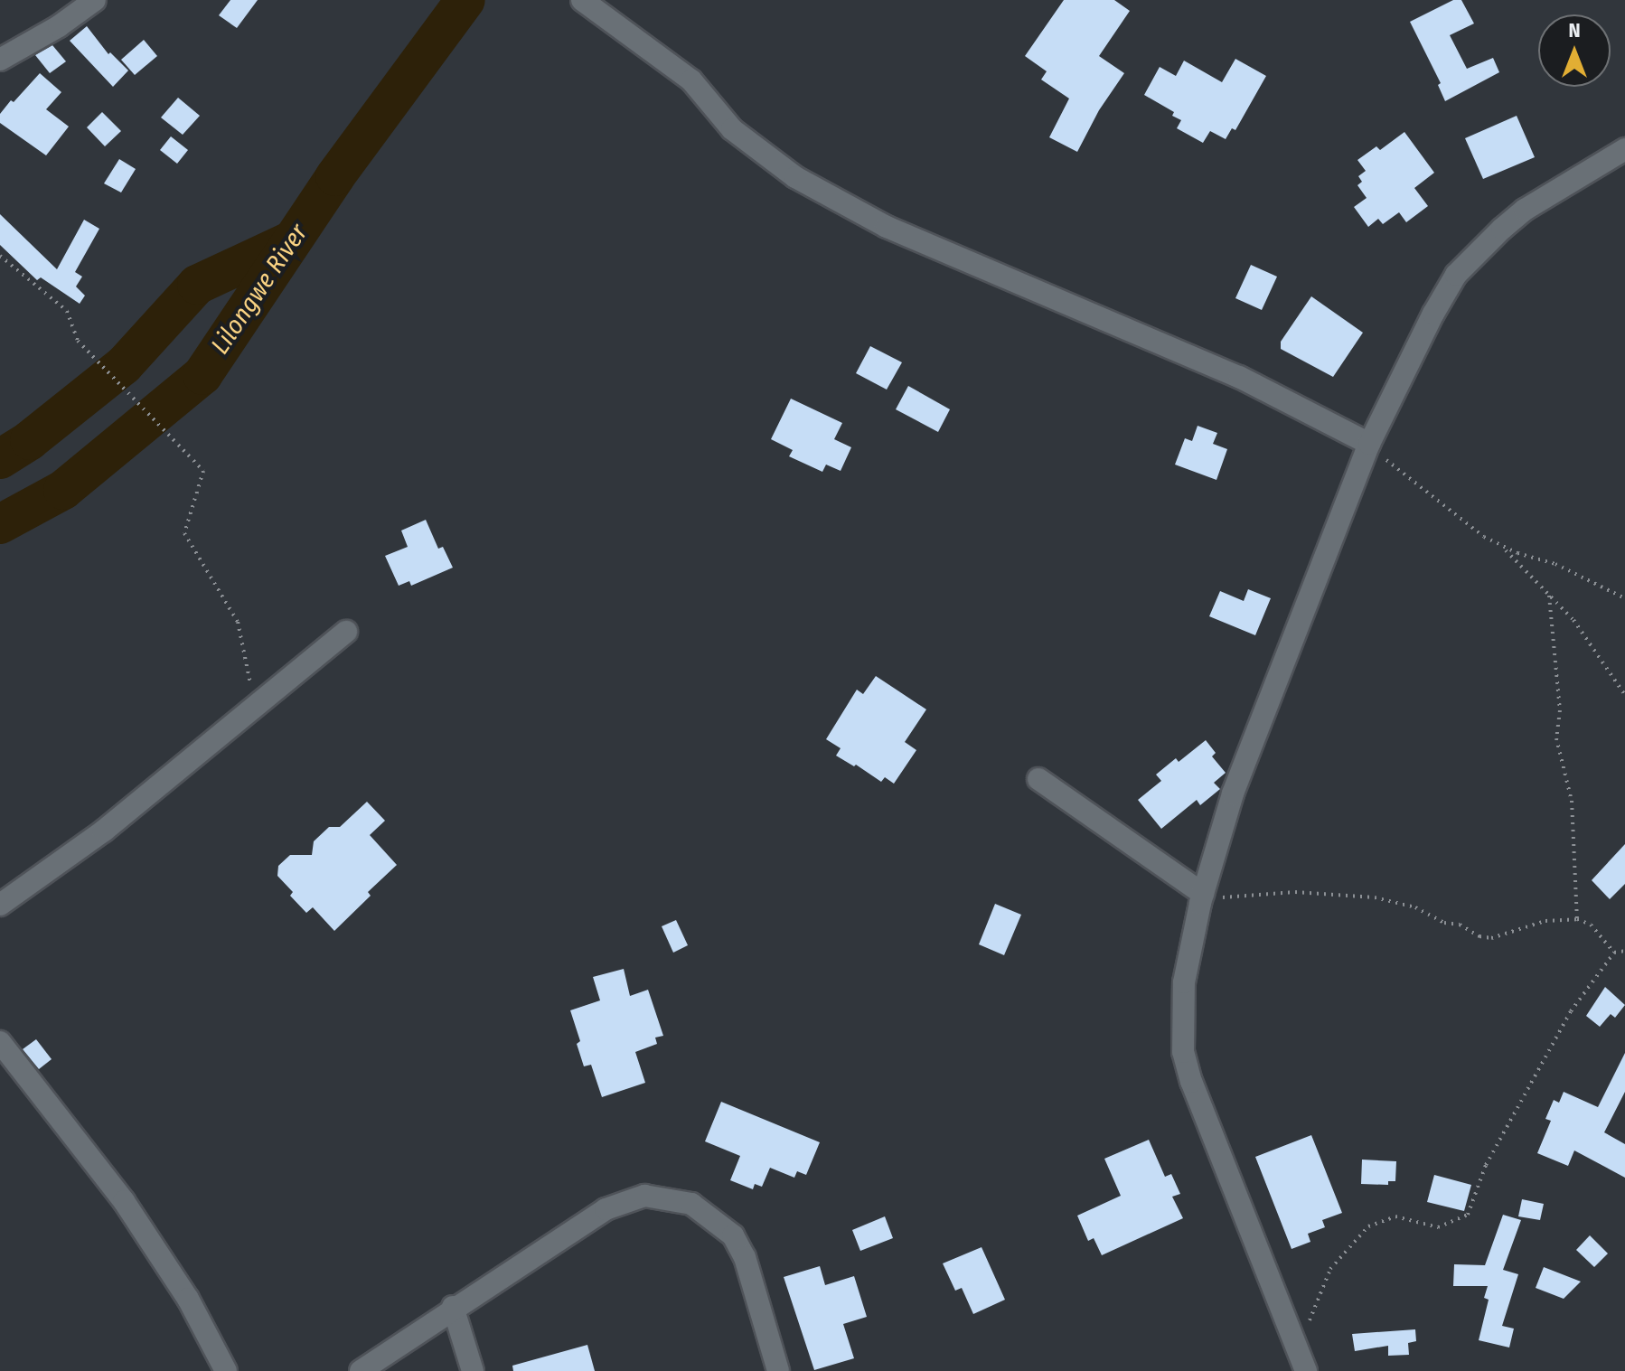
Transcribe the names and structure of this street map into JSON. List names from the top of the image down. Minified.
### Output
{"water":["Lilongwe River"],"north":"top"}
